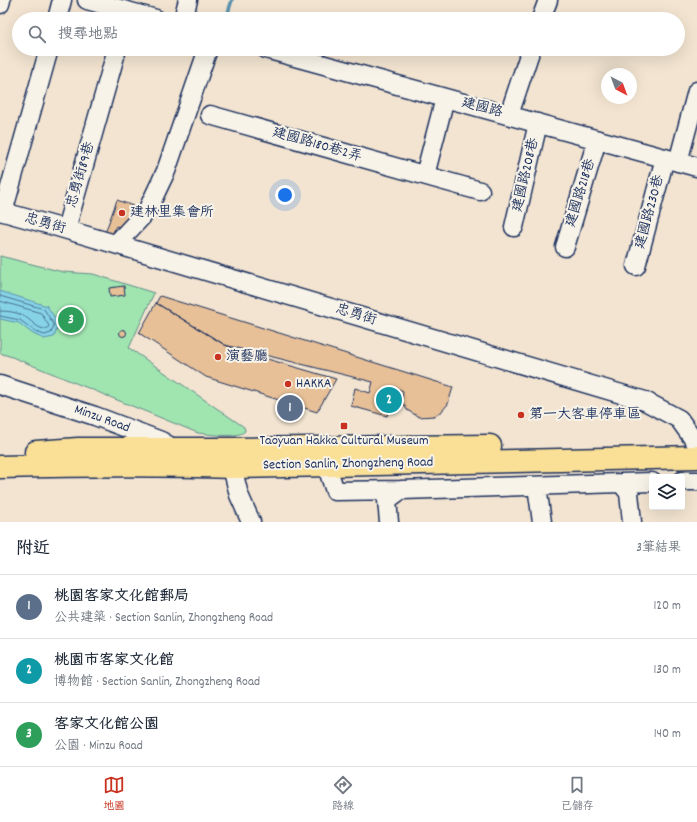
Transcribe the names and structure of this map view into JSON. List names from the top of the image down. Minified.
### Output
{"streets":{"main road":["Section Sanlin, Zhongzheng Road"],"street":["建國路","建國路180巷2弄","忠勇街89巷","建國路208巷","建國路218巷","建國路230巷","忠勇街","Minzu Road"]},"crossings":[["建國路","建國路208巷"],["建國路","建國路218巷"],["建國路","建國路230巷"],["忠勇街89巷","忠勇街"],["忠勇街","Section Sanlin, Zhongzheng Road"],["Minzu Road","Section Sanlin, Zhongzheng Road"]],"places":{"other":["建林里集會所","演藝廳","HAKKA","第一大客車停車區"],"transit":["Taoyuan Hakka Cultural Museum"]},"north":"bottom right","page":{"search":"搜尋地點","pins":["3","2","1"],"heading":["附近","3筆結果"],"list":[{"mark":"1","name":"桃園客家文化館郵局","note":"公共建築 · Section Sanlin, Zhongzheng Road","value":"120 m"},{"mark":"2","name":"桃園市客家文化館","note":"博物館 · Section Sanlin, Zhongzheng Road","value":"130 m"},{"mark":"3","name":"客家文化館公園","note":"公園 · Minzu Road","value":"140 m"}],"nav":["地圖","路線","已儲存"]}}
